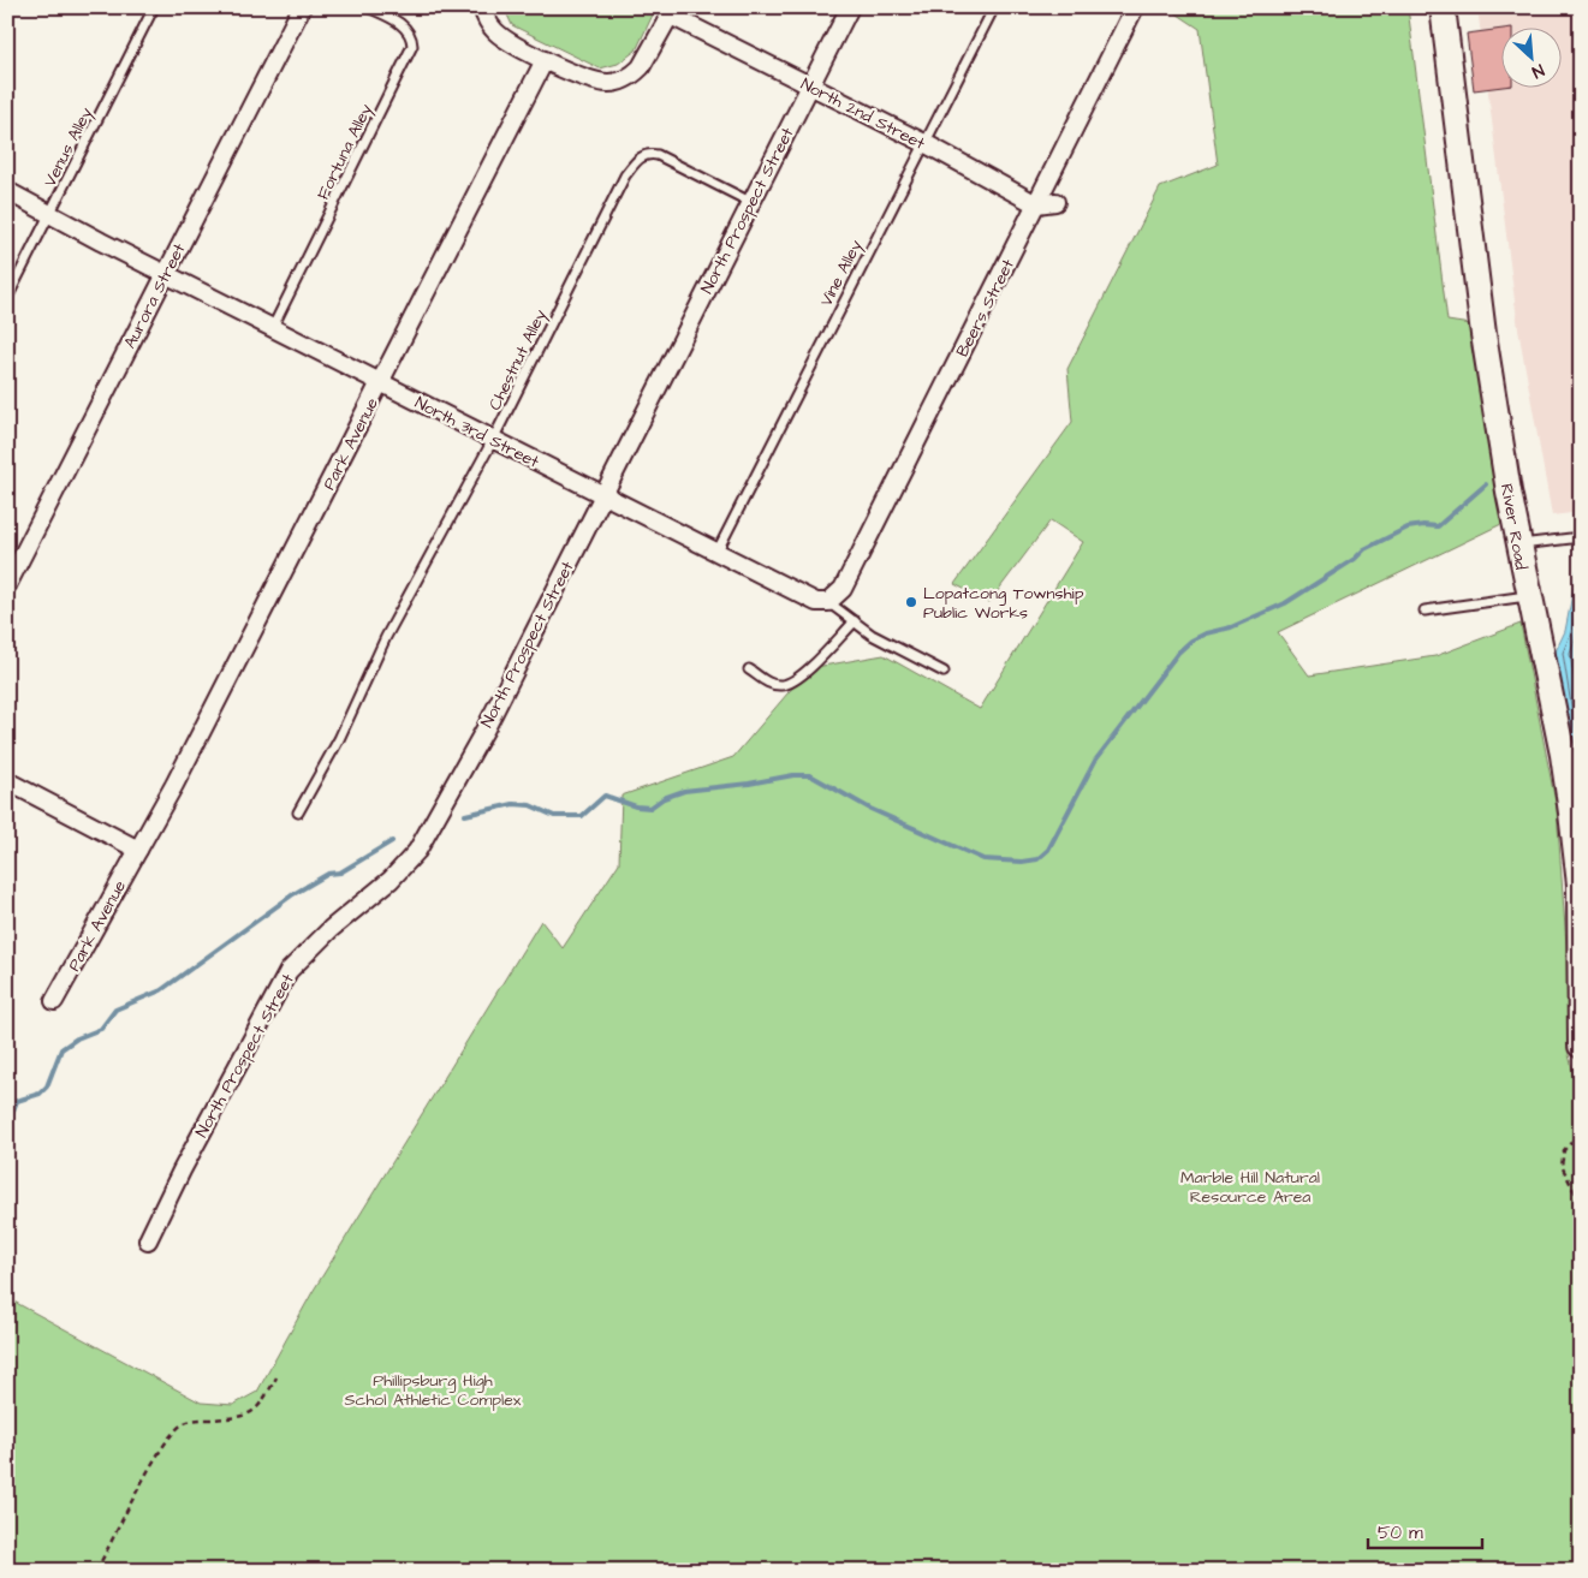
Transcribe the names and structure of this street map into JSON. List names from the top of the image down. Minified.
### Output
{"streets":{"street":["North 2nd Street","North Prospect Street","Aurora Street","Beers Street","North 3rd Street","Park Avenue","River Road"],"lane":["Venus Alley","Fortuna Alley","Vine Alley","Chestnut Alley"]},"crossings":[["North 2nd Street","North Prospect Street"],["North 2nd Street","Vine Alley"],["North 2nd Street","Beers Street"],["Venus Alley","North 3rd Street"],["Fortuna Alley","North 3rd Street"],["North Prospect Street","Chestnut Alley"],["North Prospect Street","North 3rd Street"],["Vine Alley","North 3rd Street"],["Aurora Street","North 3rd Street"],["Beers Street","North 3rd Street"],["Chestnut Alley","North 3rd Street"],["North 3rd Street","Park Avenue"]],"parks":["Marble Hill Natural Resource Area","Phillipsburg High Schol Athletic Complex"],"places":["Lopatcong Township Public Works"],"scale_bar":"50 m","north":"bottom right"}
